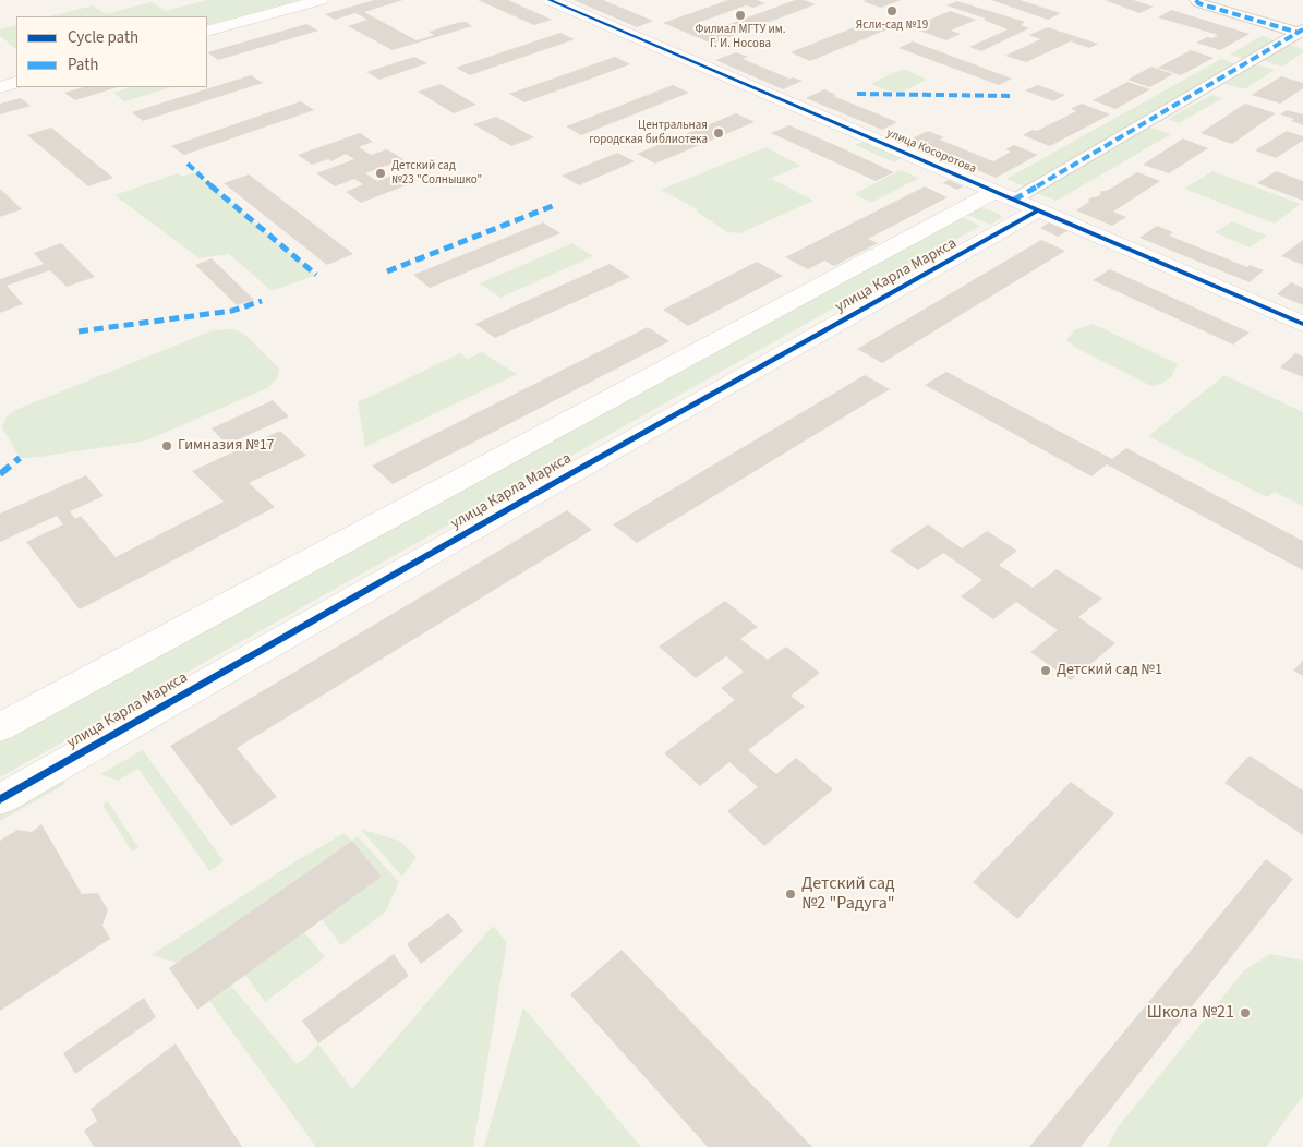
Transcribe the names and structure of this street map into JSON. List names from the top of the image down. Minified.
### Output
{"streets":{"street":["улица Косоротова","улица Карла Маркса"]},"crossings":[["улица Косоротова","улица Карла Маркса"]],"places":["Ясли-сад №19","Филиал МГТУ им. Г. И. Носова","Центральная городская библиотека","Детский сад №23 \"Солнышко\"","Гимназия №17","Детский сад №1","Детский сад №2 \"Радуга\"","Школа №21"],"legend":["Cycle path","Path"]}
